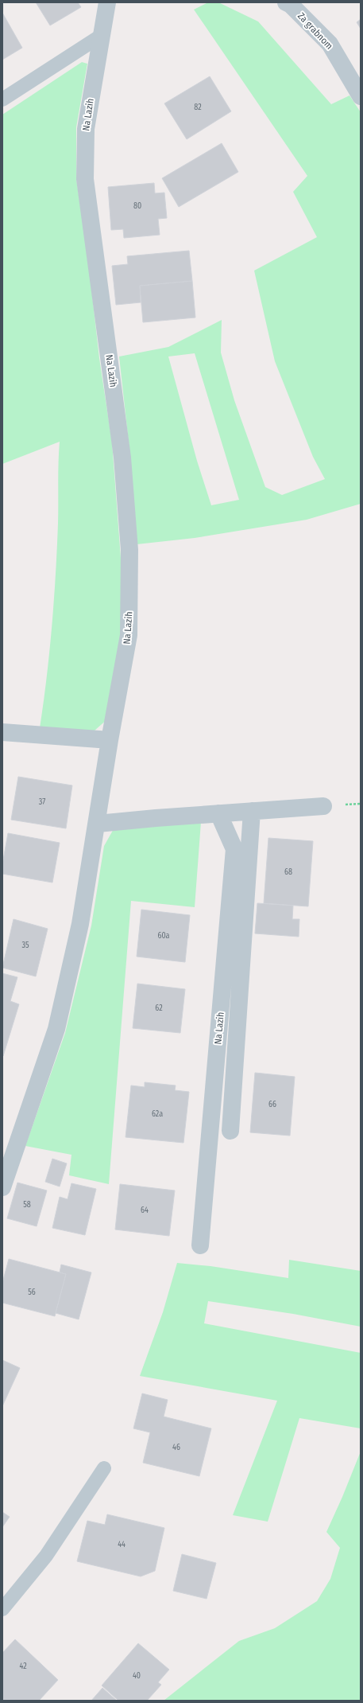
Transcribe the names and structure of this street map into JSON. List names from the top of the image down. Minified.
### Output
{"streets":{"street":["Za grabnom","Na Lazih"]},"house_numbers":["82","80","37","68","60a","35","62","66","62a","58","64","56","46","44","42","40"]}
